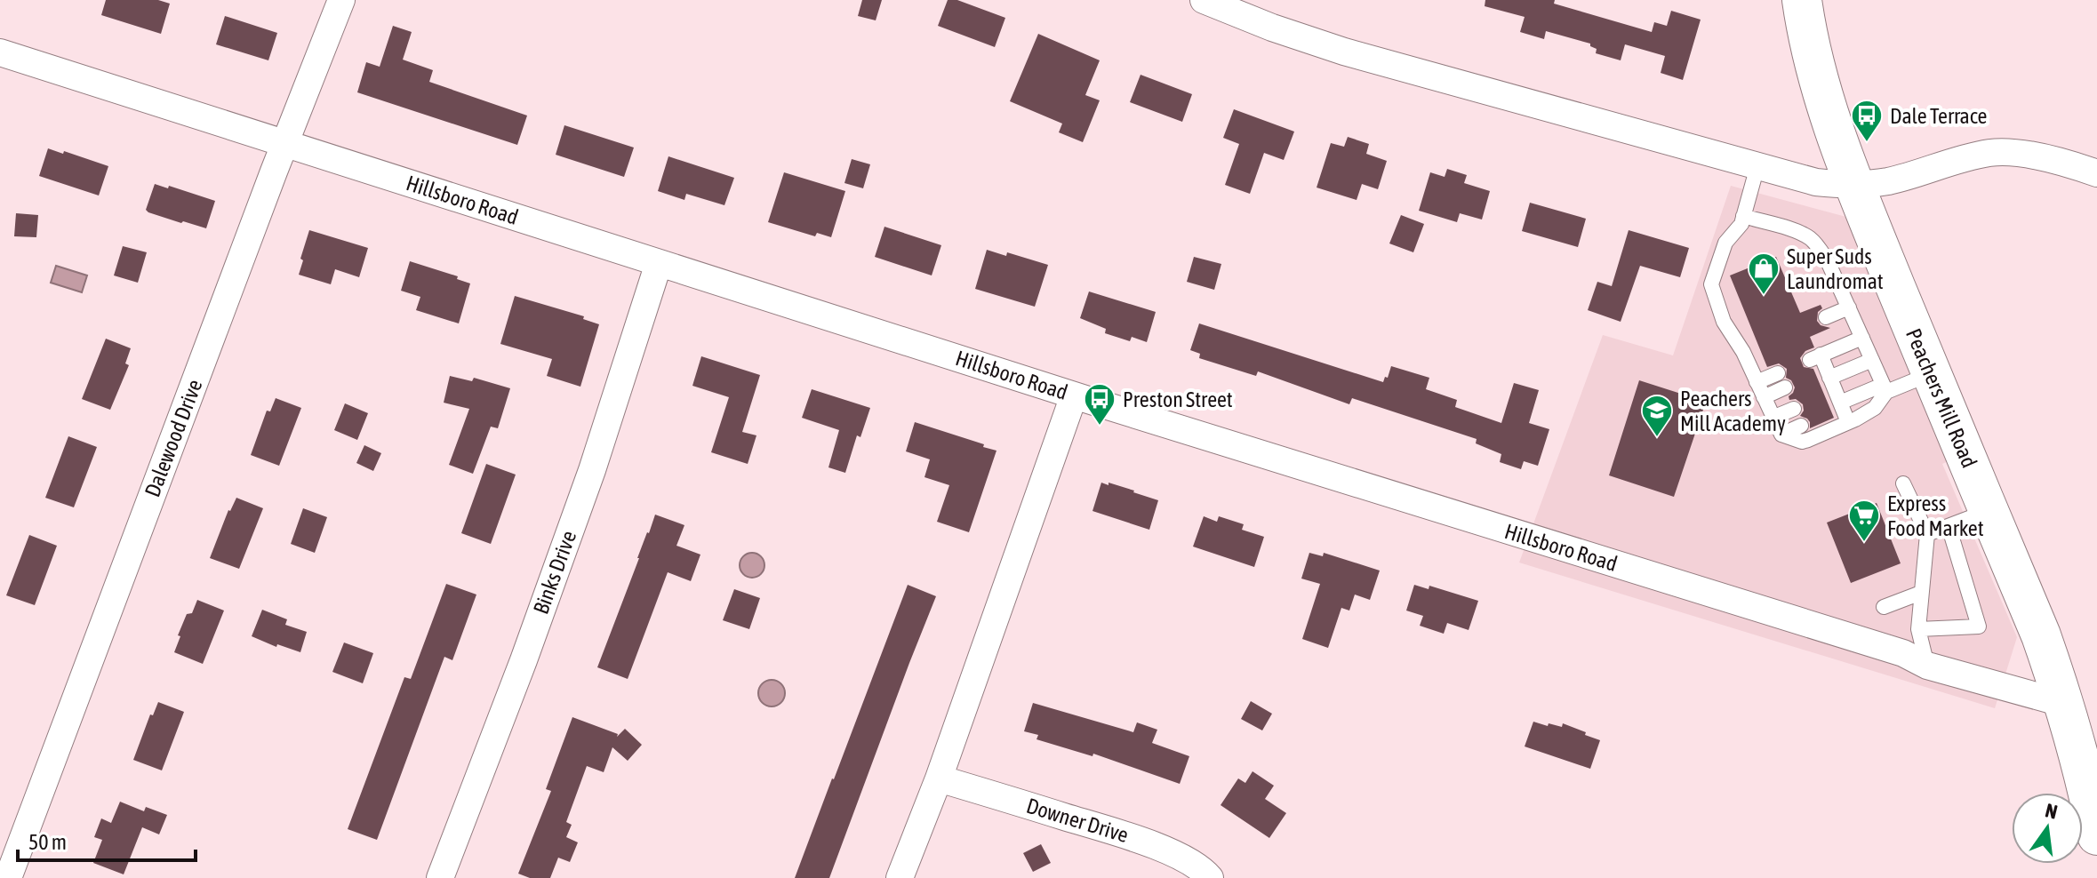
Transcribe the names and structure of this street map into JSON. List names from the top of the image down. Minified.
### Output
{"streets":{"main road":["Peachers Mill Road"],"street":["Hillsboro Road","Dalewood Drive","Binks Drive","Downer Drive"]},"crossings":[["Hillsboro Road","Peachers Mill Road"],["Hillsboro Road","Dalewood Drive"],["Hillsboro Road","Binks Drive"]],"places":{"bus stop":["Dale Terrace","Preston Street"],"shop":["Super Suds Laundromat"],"school or university":["Peachers Mill Academy"],"supermarket":["Express Food Market"]},"scale_bar":"50 m","north":"top"}
